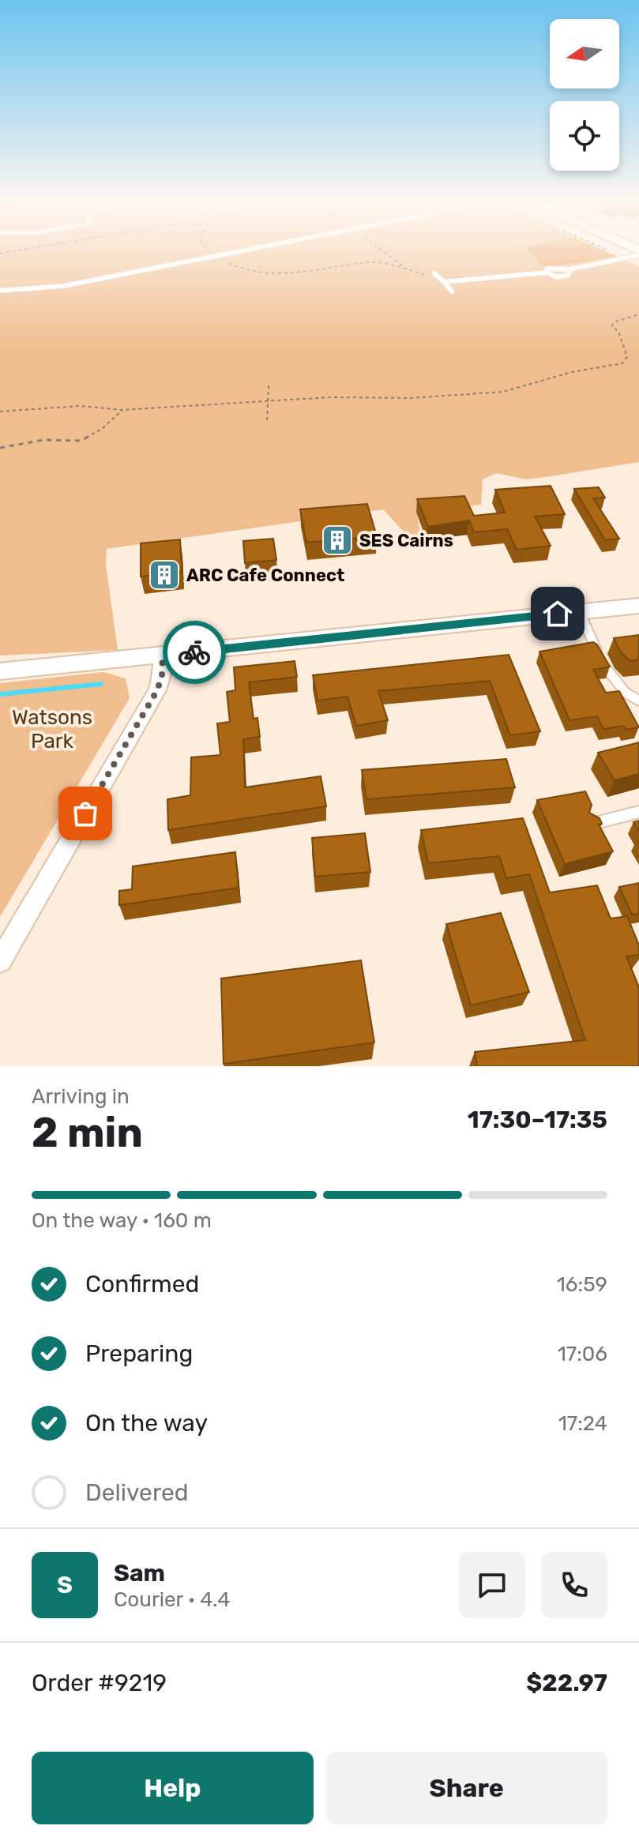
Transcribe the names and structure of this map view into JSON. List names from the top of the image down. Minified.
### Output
{"parks":["Watsons Park"],"places":{"building":["SES Cairns","ARC Cafe Connect"]},"north":"left","page":{"heading":["2 min","Arriving in","17:30–17:35"],"panel":["Sam","Courier · 4.4","Order #9219","$22.97"],"bar":"On the way · 160 m","list":[["Confirmed","16:59"],["Preparing","17:06"],["On the way","17:24"],"Delivered"],"round":"S","buttons":["Help","Share"]}}
